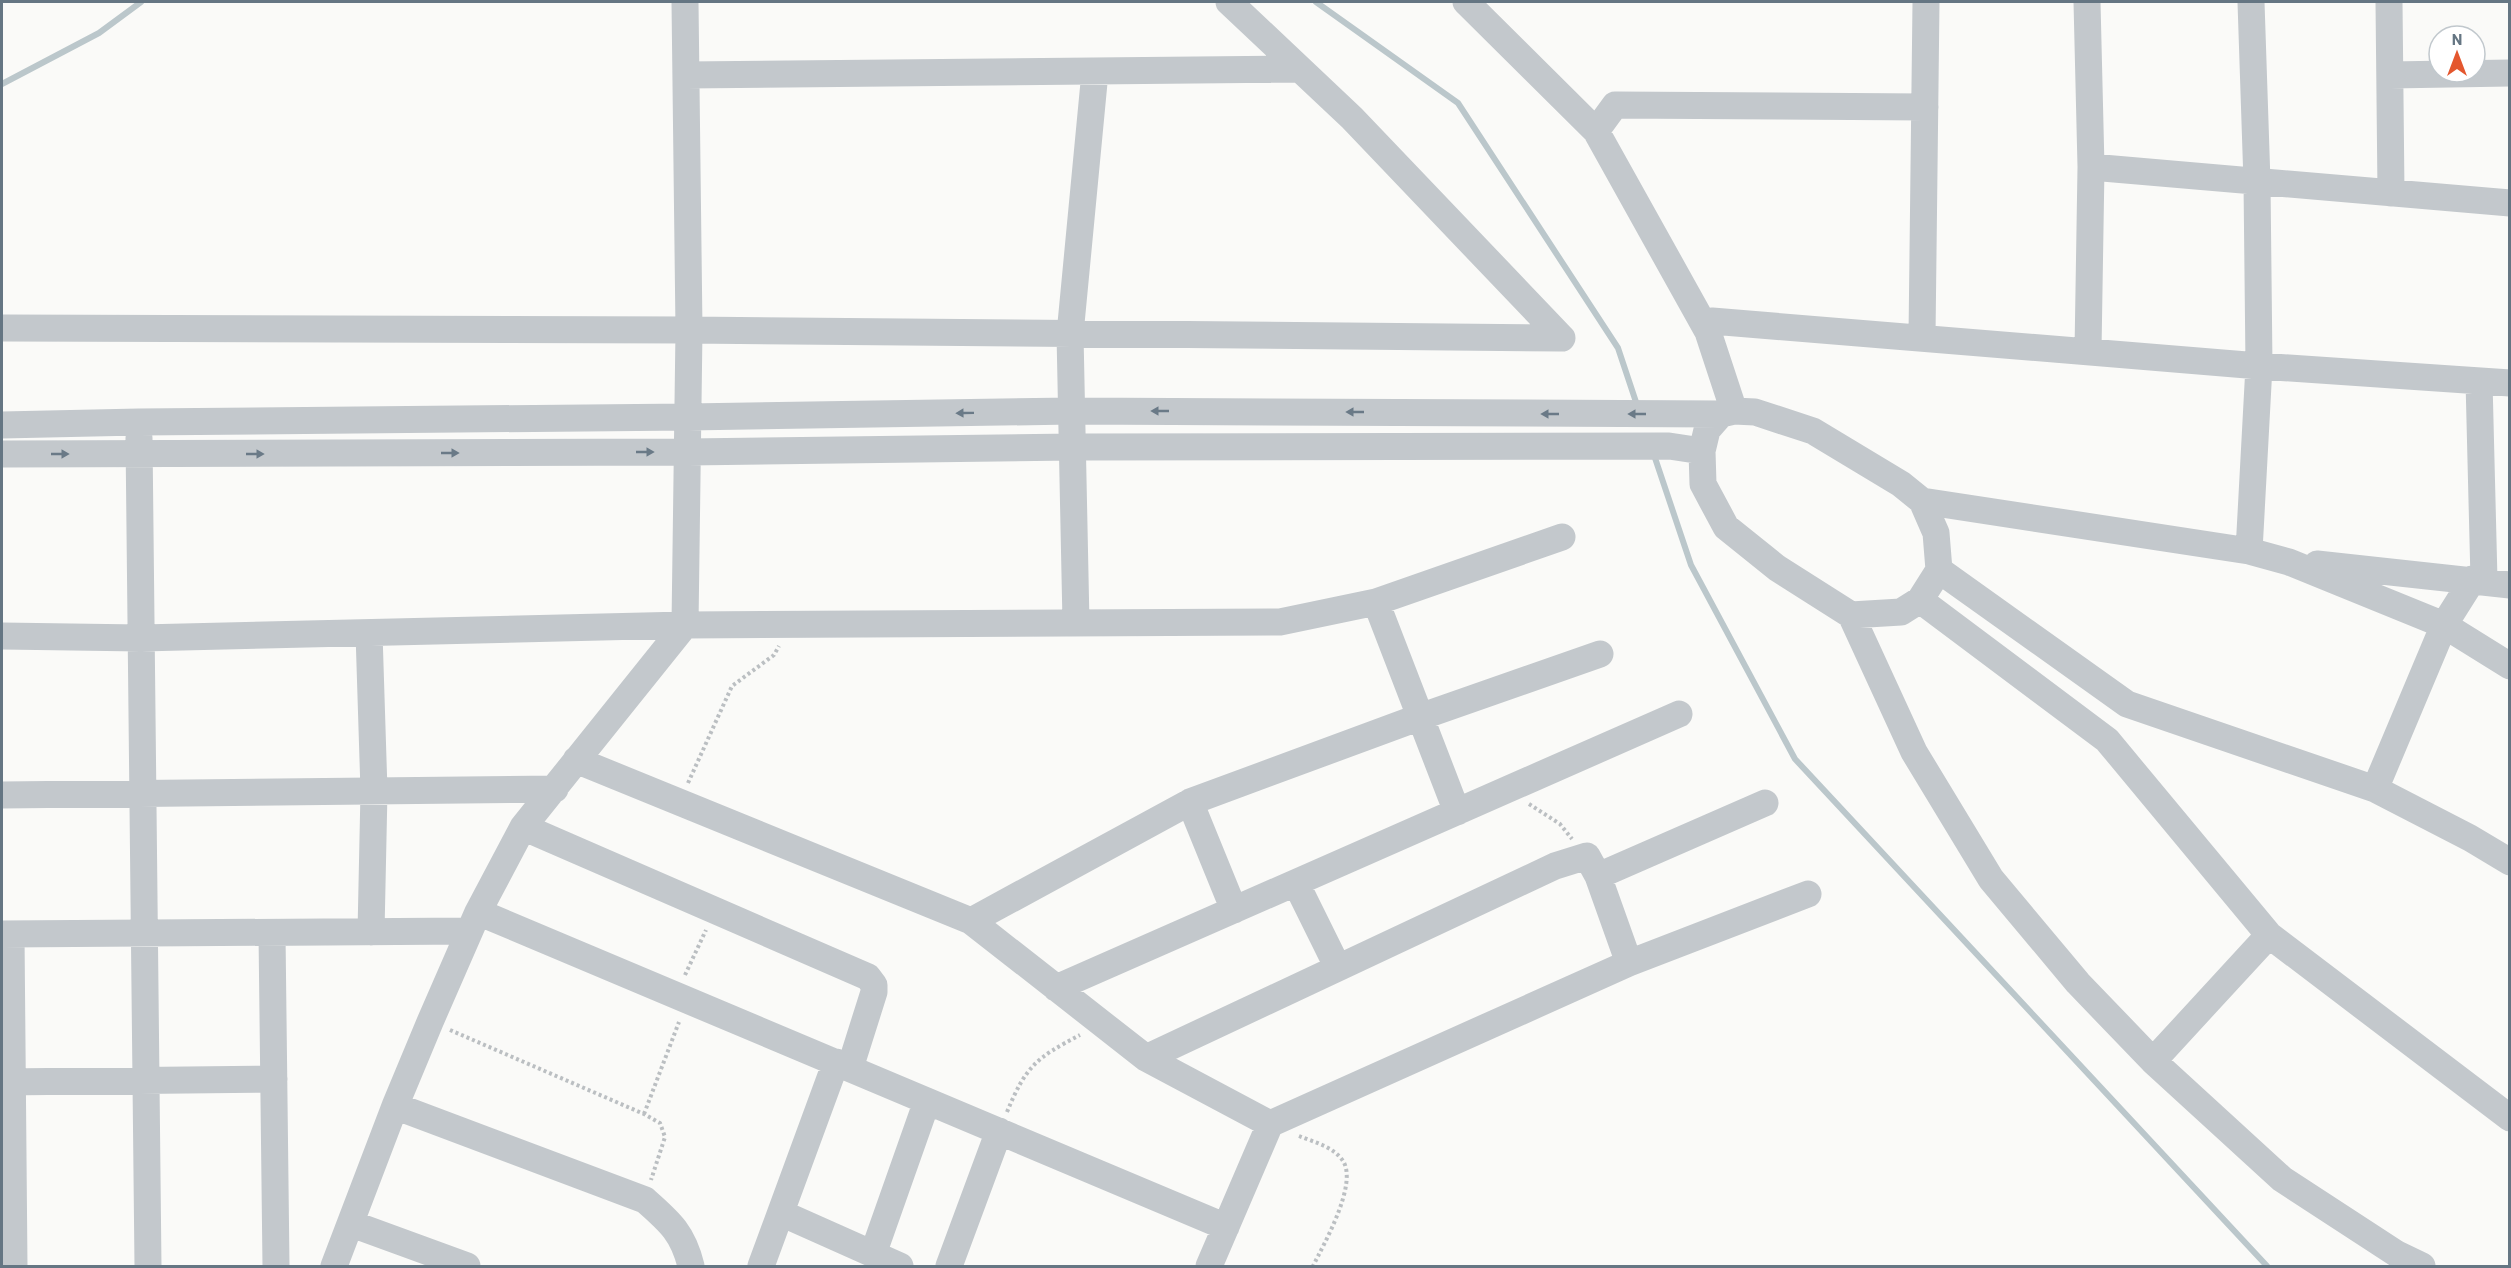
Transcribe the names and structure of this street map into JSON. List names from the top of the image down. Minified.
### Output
{"north":"top"}
